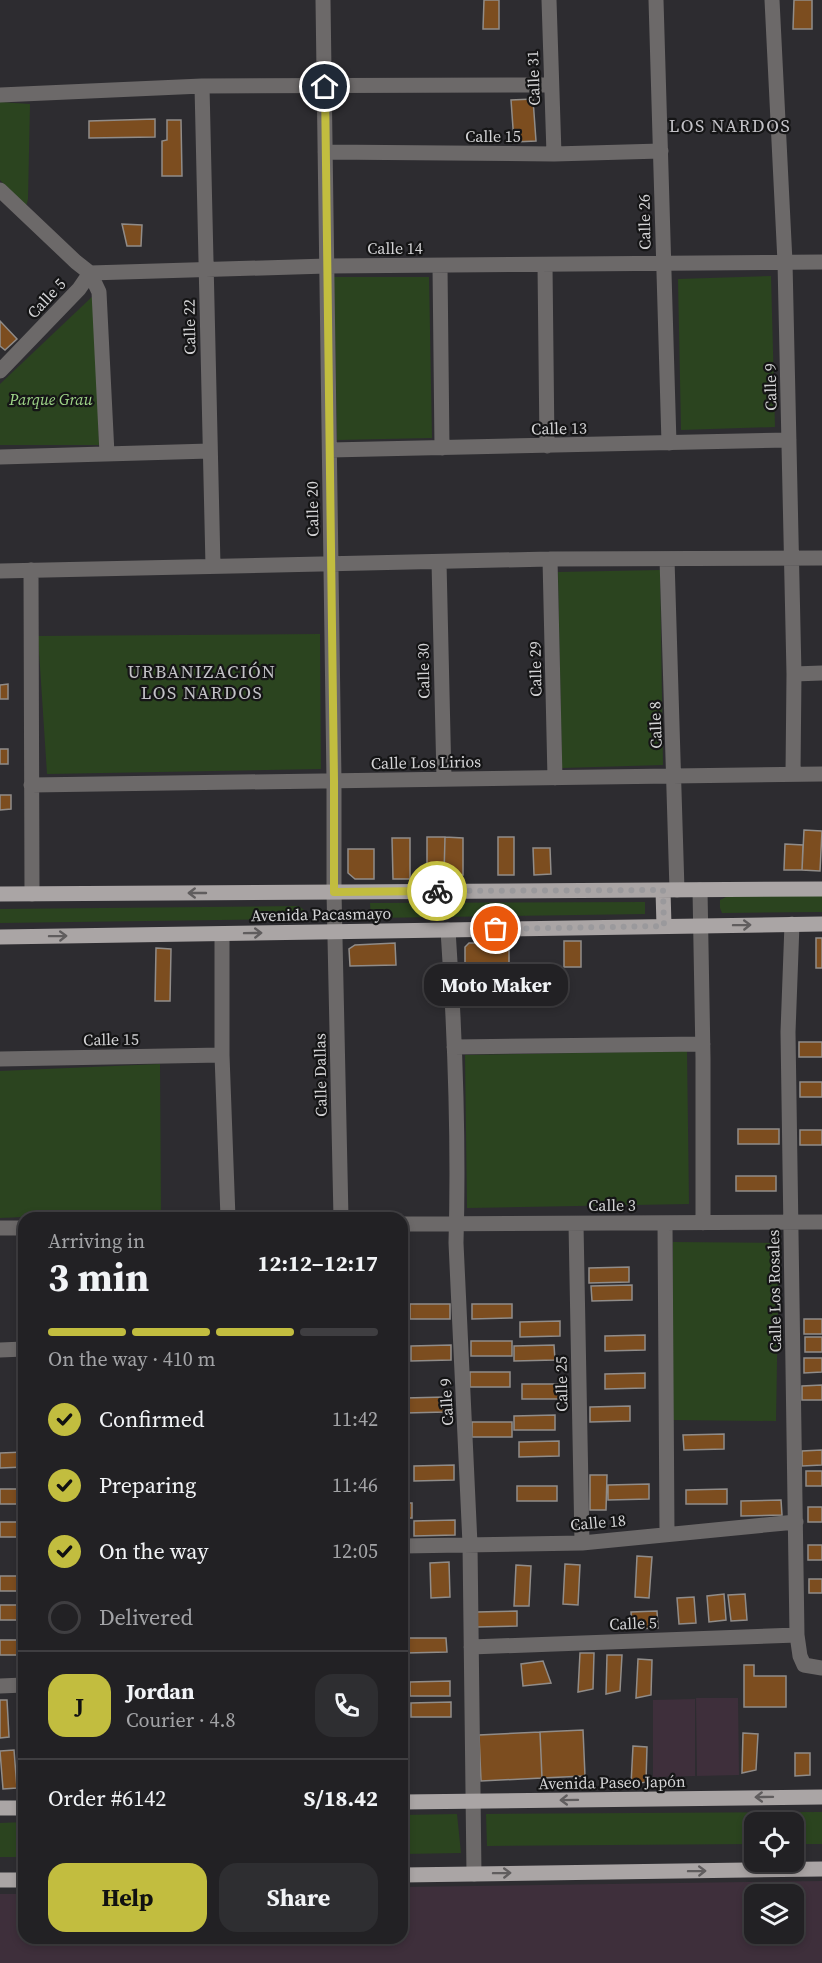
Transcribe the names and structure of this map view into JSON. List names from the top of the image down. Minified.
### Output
{"streets":{"main road":["Avenida Pacasmayo","Avenida Paseo Japón"],"street":["Calle 31","Calle 15","Calle 26","Calle 14","Calle 5","Calle 22","Calle 9","Calle 13","Calle 20","Calle 29","Calle 30","Calle 8","Calle Los Lirios","Calle Dallas","Calle 3","Calle Los Rosales","Calle 25","Calle 18"]},"crossings":[["Calle 31","Calle 15"],["Calle 15","Calle 26"],["Calle 15","Calle 20"],["Calle 26","Calle 14"],["Calle 26","Calle 13"],["Calle 14","Calle 5"],["Calle 14","Calle 22"],["Calle 14","Calle 9"],["Calle 14","Calle 20"],["Calle 5","Calle 9"],["Calle 5","Calle Los Rosales"],["Calle 9","Calle 13"],["Calle 9","Calle Los Lirios"],["Calle 9","Avenida Pacasmayo"],["Calle 9","Calle 3"],["Calle 9","Calle 18"],["Calle 9","Avenida Paseo Japón"],["Calle 13","Calle 20"],["Calle 20","Calle Los Lirios"],["Calle 20","Avenida Pacasmayo"],["Calle 20","Calle Dallas"],["Calle 29","Calle Los Lirios"],["Calle 30","Calle Los Lirios"],["Calle 8","Calle Los Lirios"],["Calle 8","Avenida Pacasmayo"],["Avenida Pacasmayo","Calle Dallas"],["Avenida Pacasmayo","Calle Los Rosales"],["Calle 3","Calle Los Rosales"],["Calle 3","Calle 25"],["Calle Los Rosales","Calle 18"],["Calle 25","Calle 18"]],"districts":["LOS NARDOS","URBANIZACIÓN LOS NARDOS"],"parks":["Parque Grau"],"places":["Moto Maker"],"page":{"bubble":"Moto Maker","heading":["3 min","Arriving in","12:12–12:17"],"panel":["Jordan","Courier · 4.8","Order #6142","S/18.42"],"bar":"On the way · 410 m","list":[["Confirmed","11:42"],["Preparing","11:46"],["On the way","12:05"],"Delivered"],"round":"J","buttons":["Help","Share"]}}
